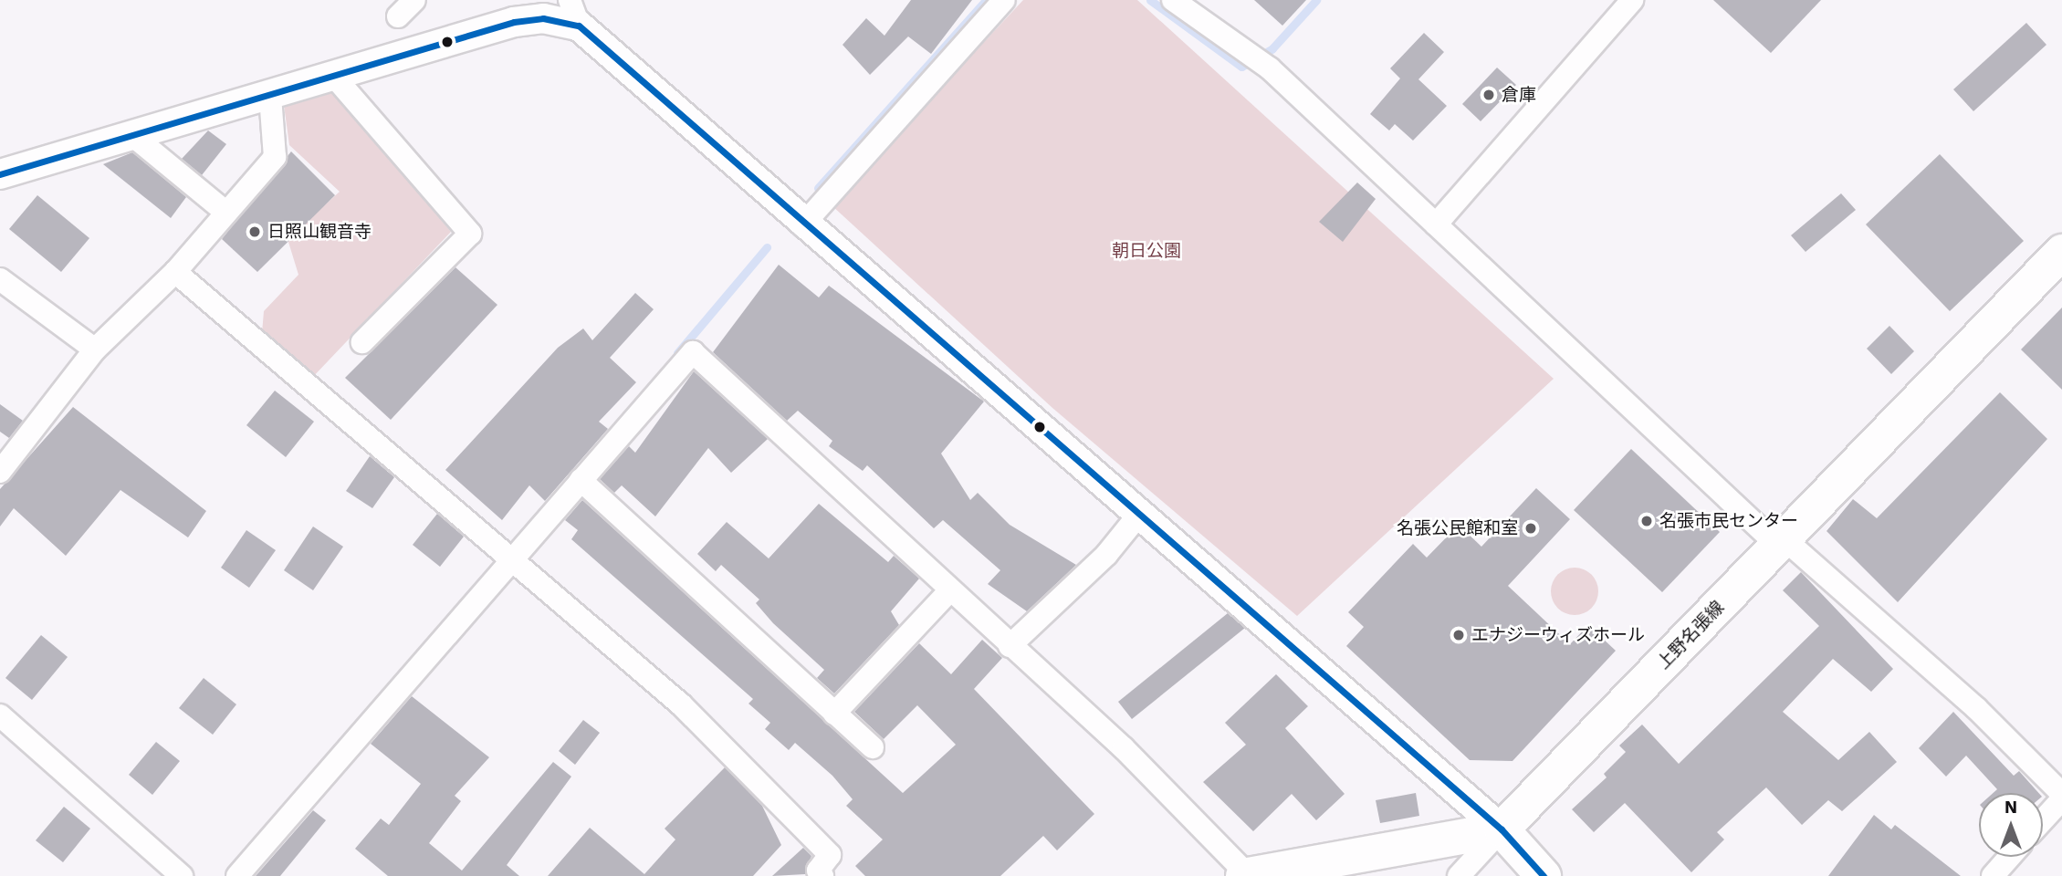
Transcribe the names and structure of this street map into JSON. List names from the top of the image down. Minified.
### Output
{"streets":{"main road":["上野名張線"]},"parks":["朝日公園"],"places":["倉庫","日照山観音寺","名張市民センター","名張公民館和室","エナジーウィズホール"],"north":"top"}
